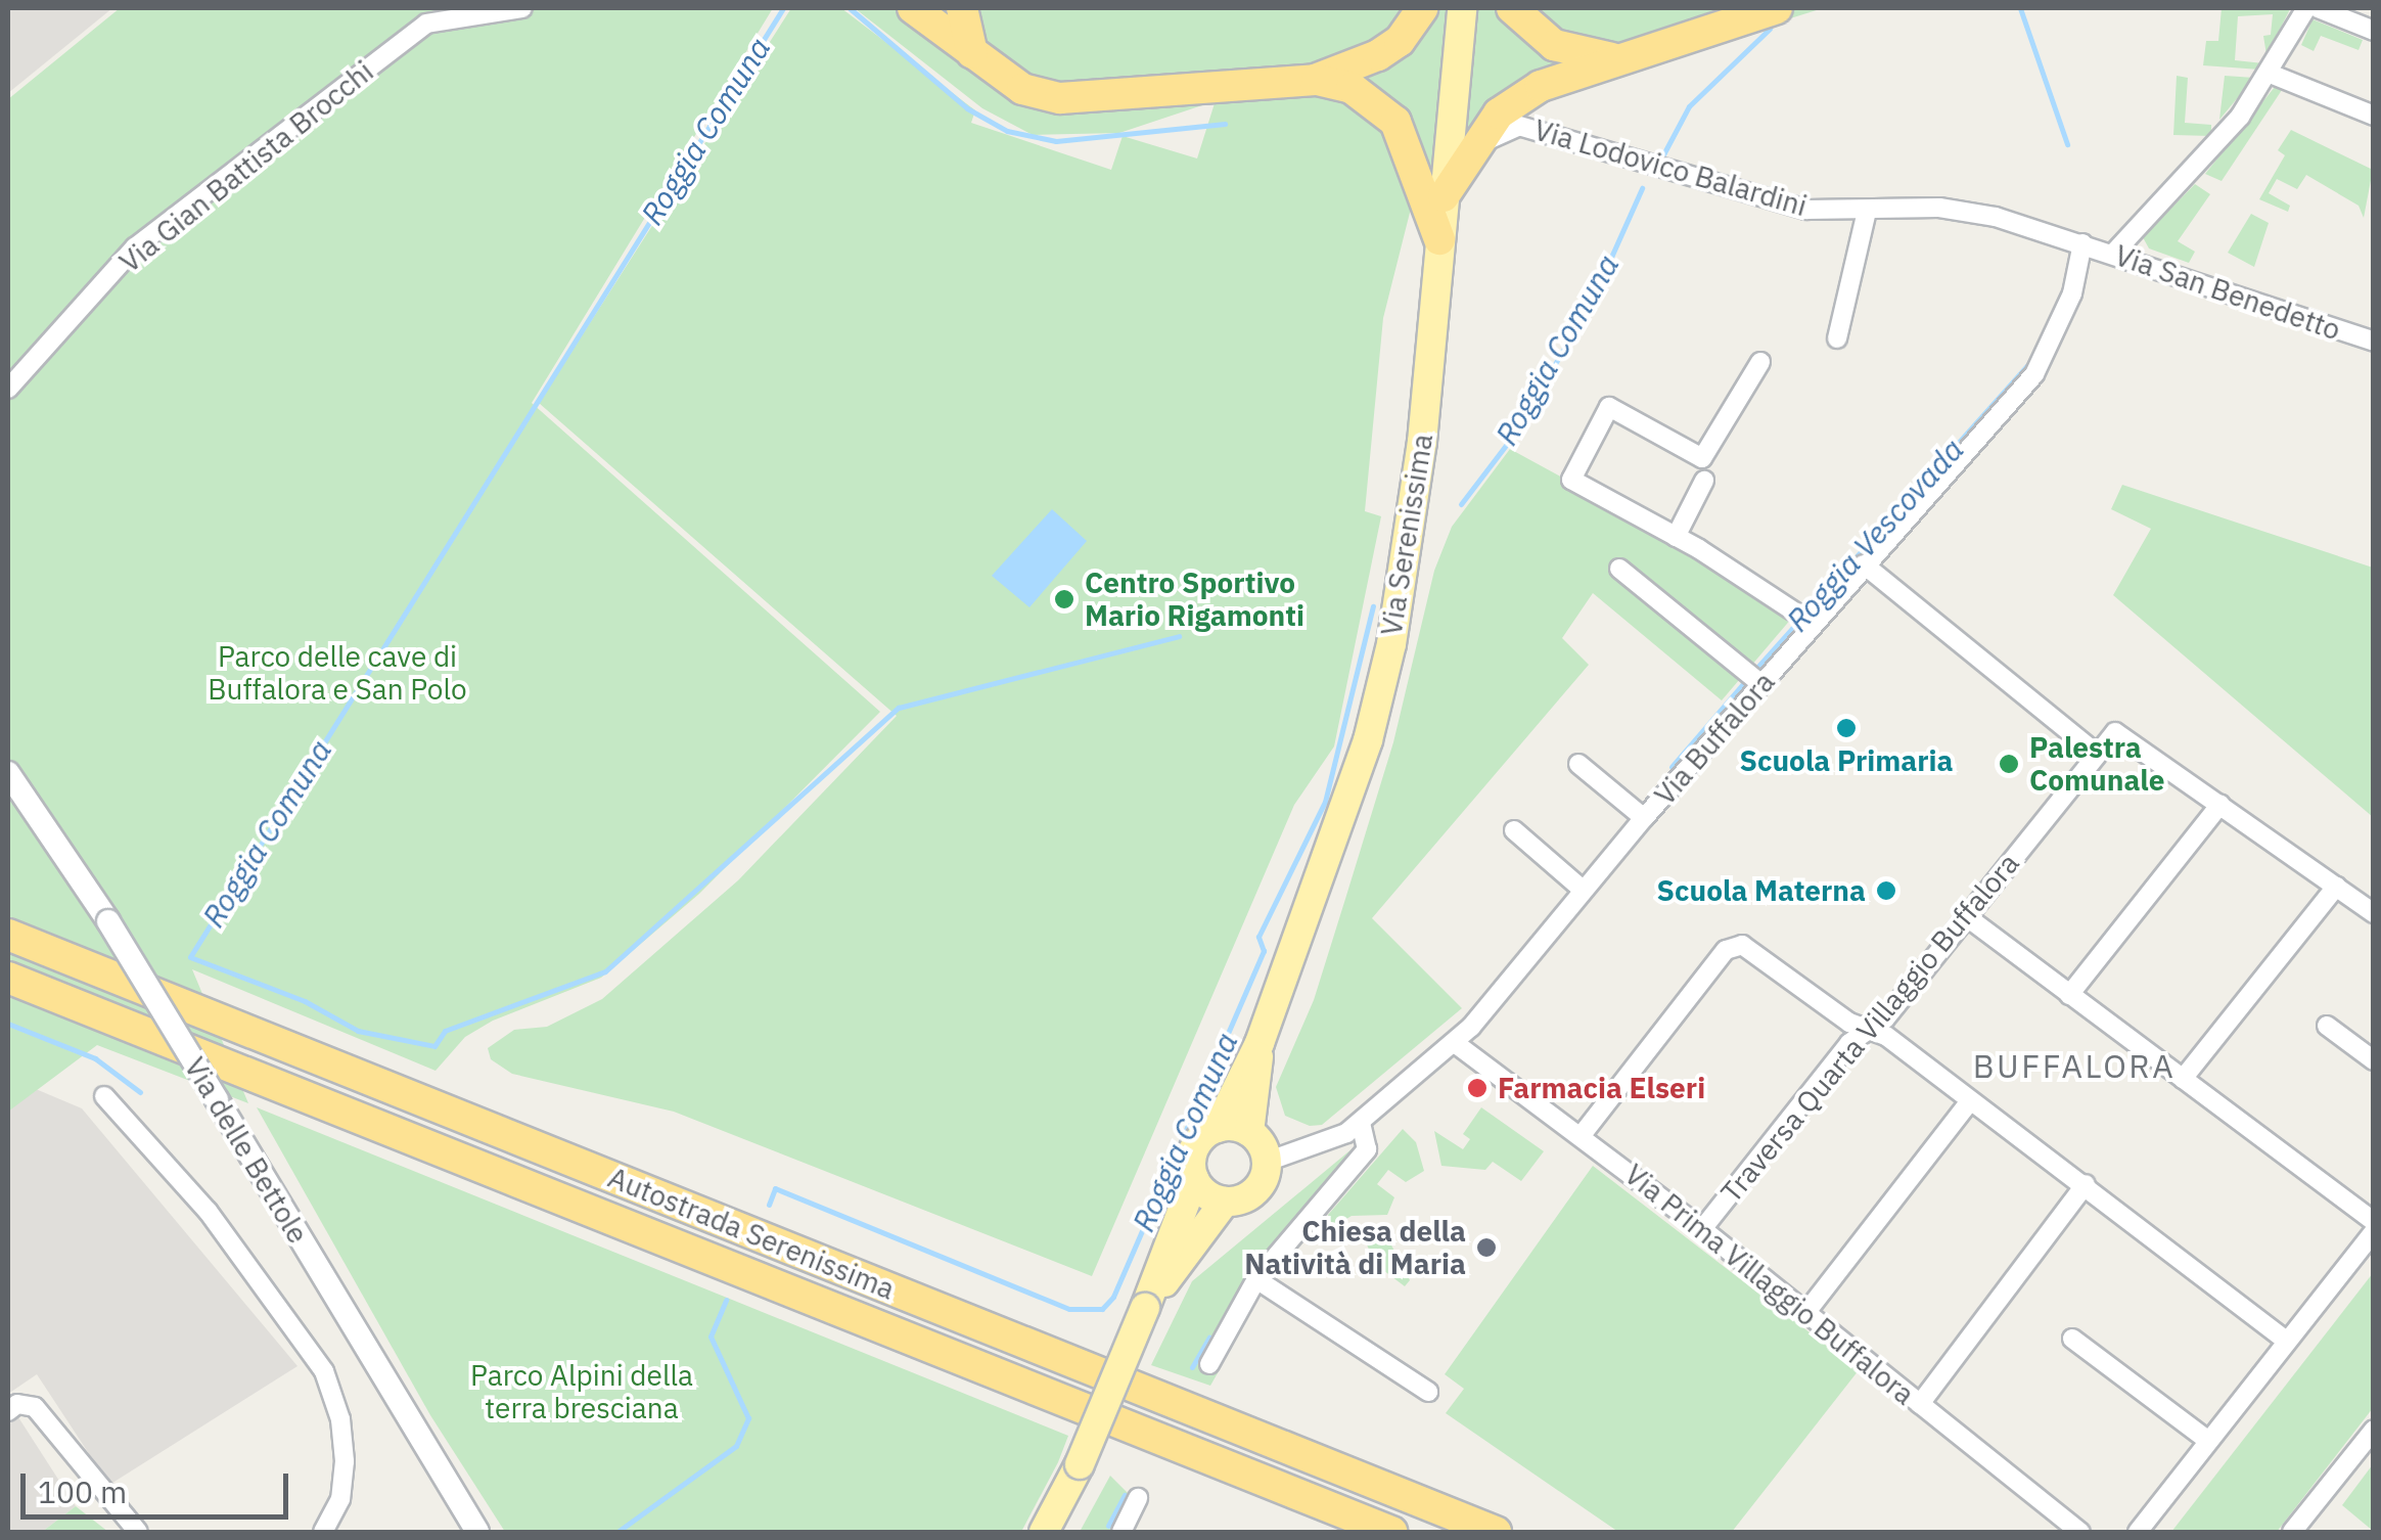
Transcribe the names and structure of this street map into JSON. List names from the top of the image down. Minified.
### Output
{"streets":{"highway":["Autostrada Serenissima"],"main road":["Via Serenissima","Via delle Bettole"],"street":["Via Gian Battista Brocchi","Via Lodovico Balardini","Via San Benedetto","Via Buffalora","Traversa Quarta Villaggio Buffalora","Via Prima Villaggio Buffalora"]},"crossings":[["Via Lodovico Balardini","Via San Benedetto"],["Via Lodovico Balardini","Via Buffalora"],["Via San Benedetto","Via Buffalora"],["Via Serenissima","Via Buffalora"],["Via Buffalora","Via Prima Villaggio Buffalora"],["Traversa Quarta Villaggio Buffalora","Via Prima Villaggio Buffalora"]],"districts":["BUFFALORA"],"water":["Roggia Comuna","Roggia Vescovada"],"parks":["Parco delle cave di Buffalora e San Polo","Parco Alpini della terra bresciana"],"places":["Centro Sportivo Mario Rigamonti","Scuola Primaria","Palestra Comunale","Scuola Materna","Farmacia Elseri","Chiesa della Natività di Maria"],"scale_bar":"100 m"}
